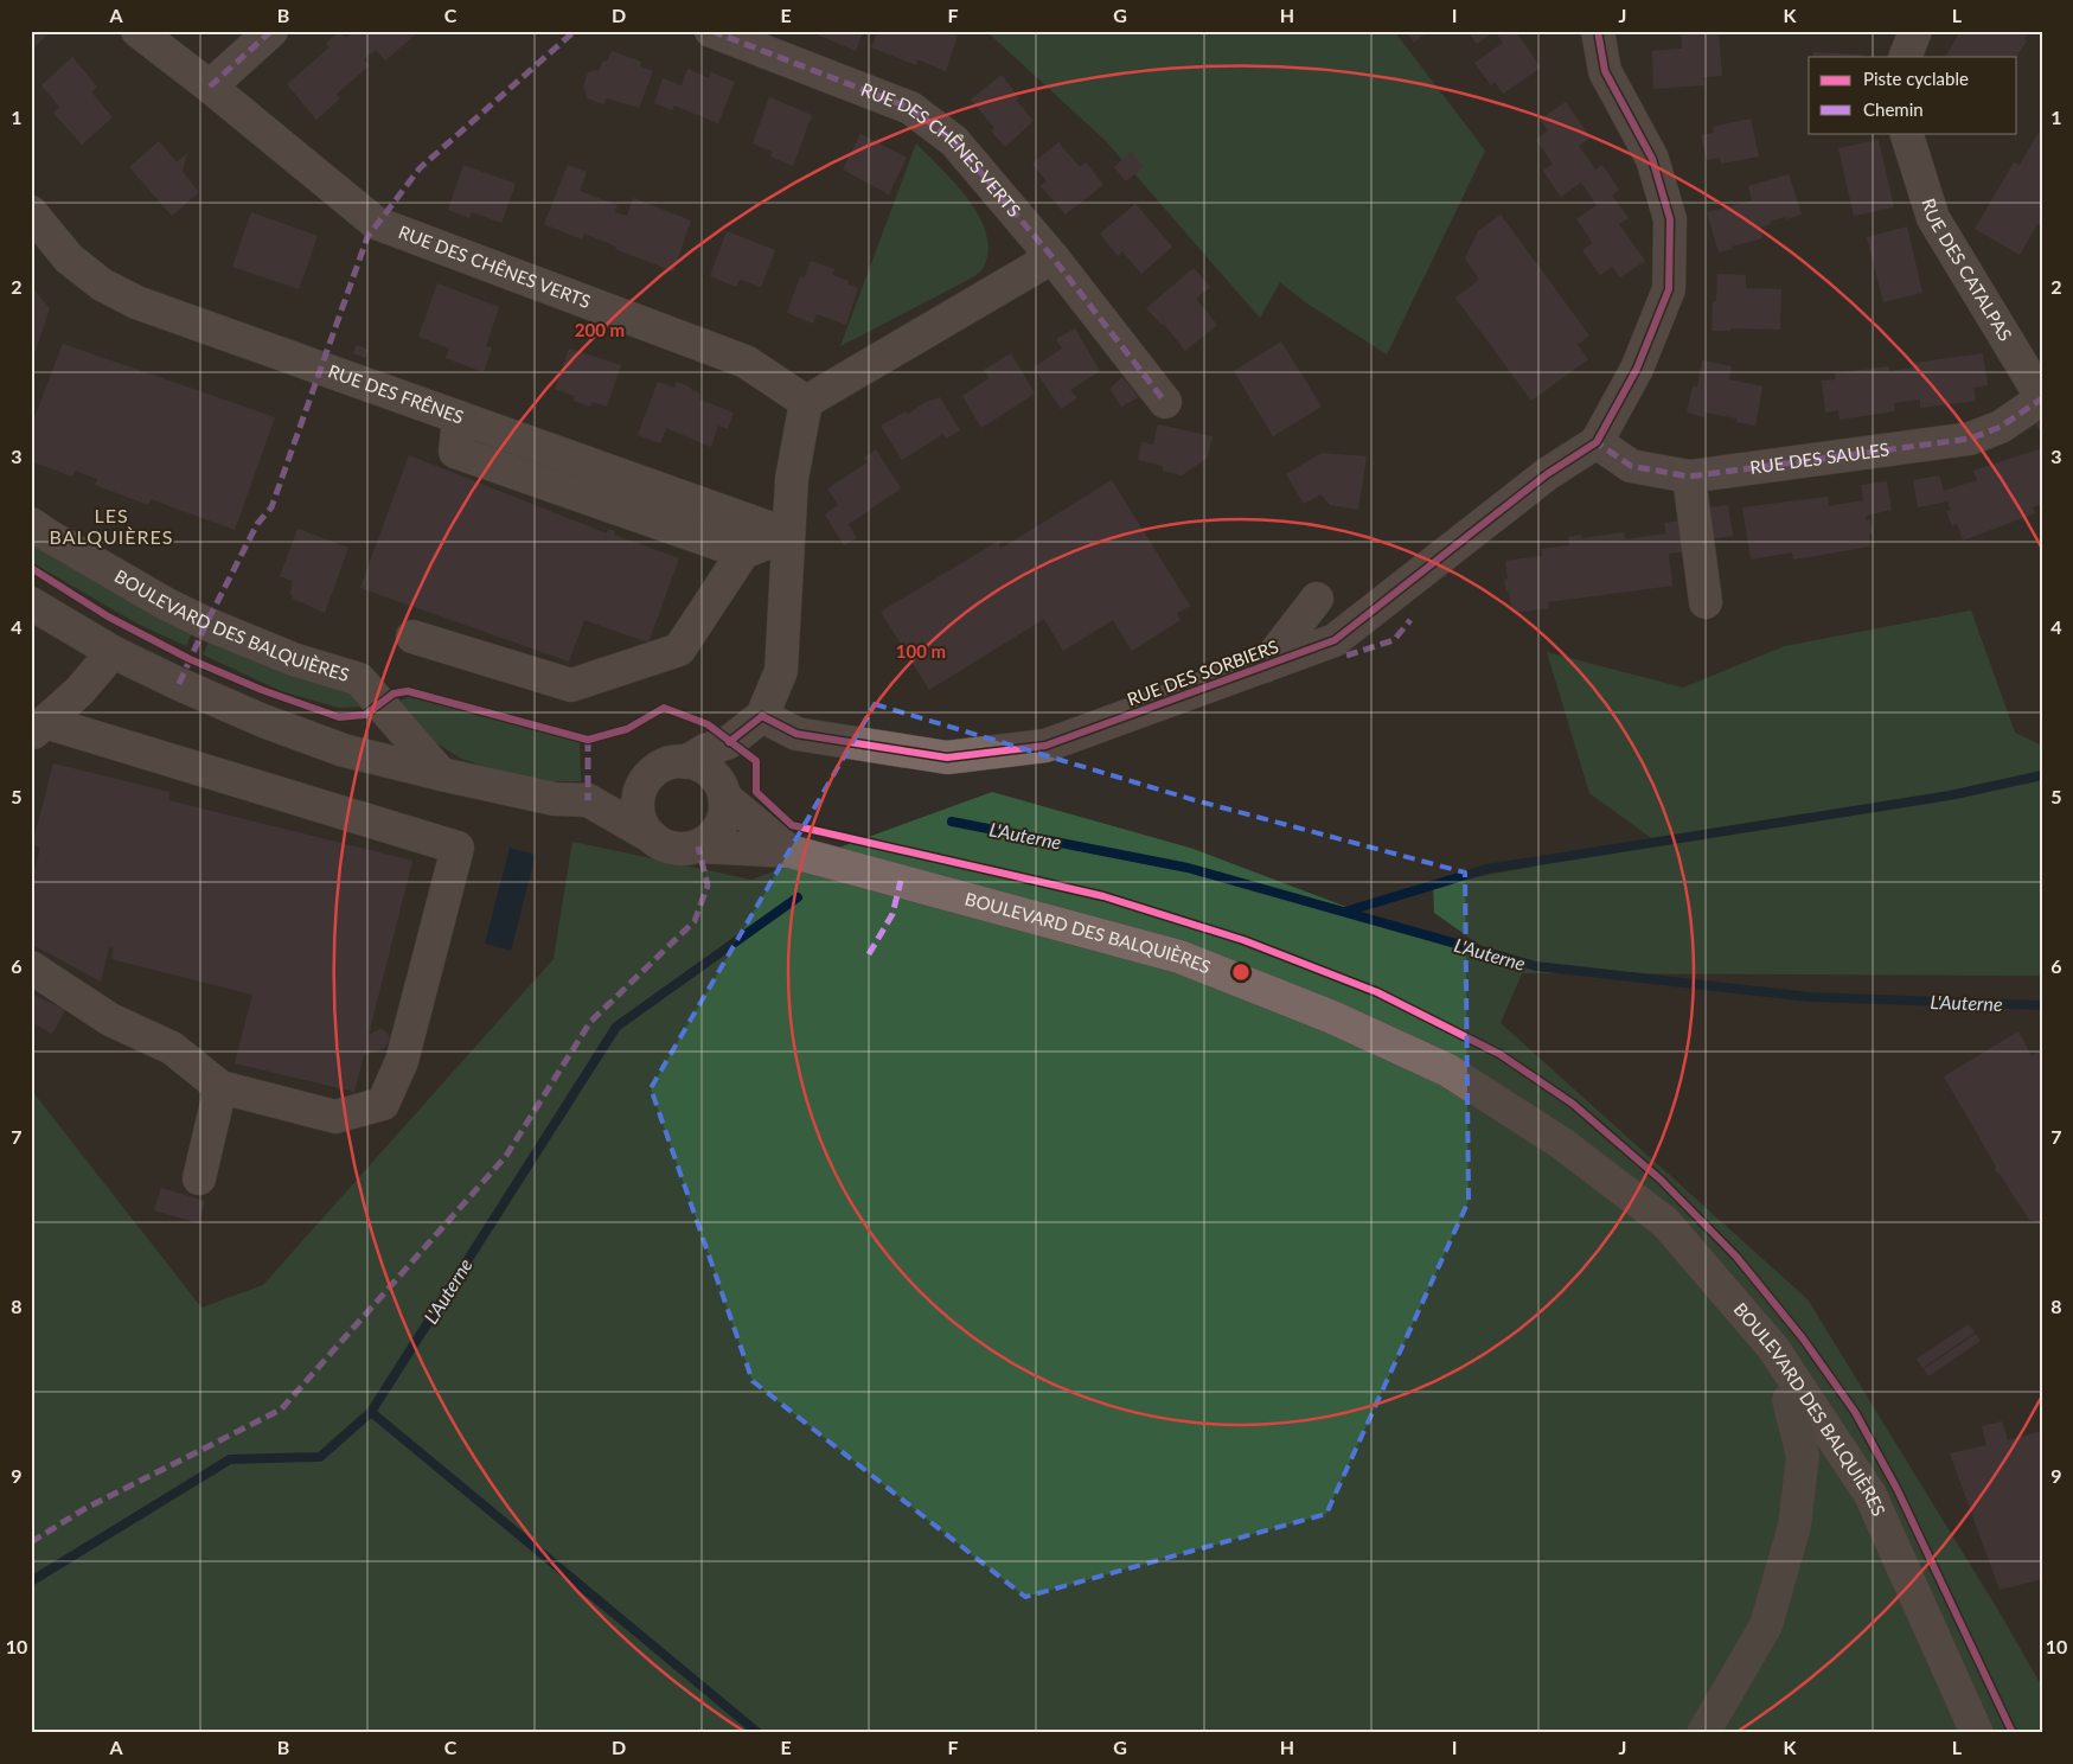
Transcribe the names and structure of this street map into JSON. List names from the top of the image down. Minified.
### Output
{"streets":{"street":["RUE DES CHÊNES VERTS","RUE DES CATALPAS","RUE DES FRÊNES","RUE DES SAULES","BOULEVARD DES BALQUIÈRES","RUE DES SORBIERS"]},"crossings":[["RUE DES CATALPAS","RUE DES SAULES"],["RUE DES SAULES","RUE DES SORBIERS"]],"districts":["LES BALQUIÈRES"],"water":["L'Auterne"],"legend":["Piste cyclable","Chemin"],"grid":{"columns":["A","B","C","D","E","F","G","H","I","J","K","L"],"rows":["1","2","3","4","5","6","7","8","9","10"]},"rings":["200 m","100 m"]}
